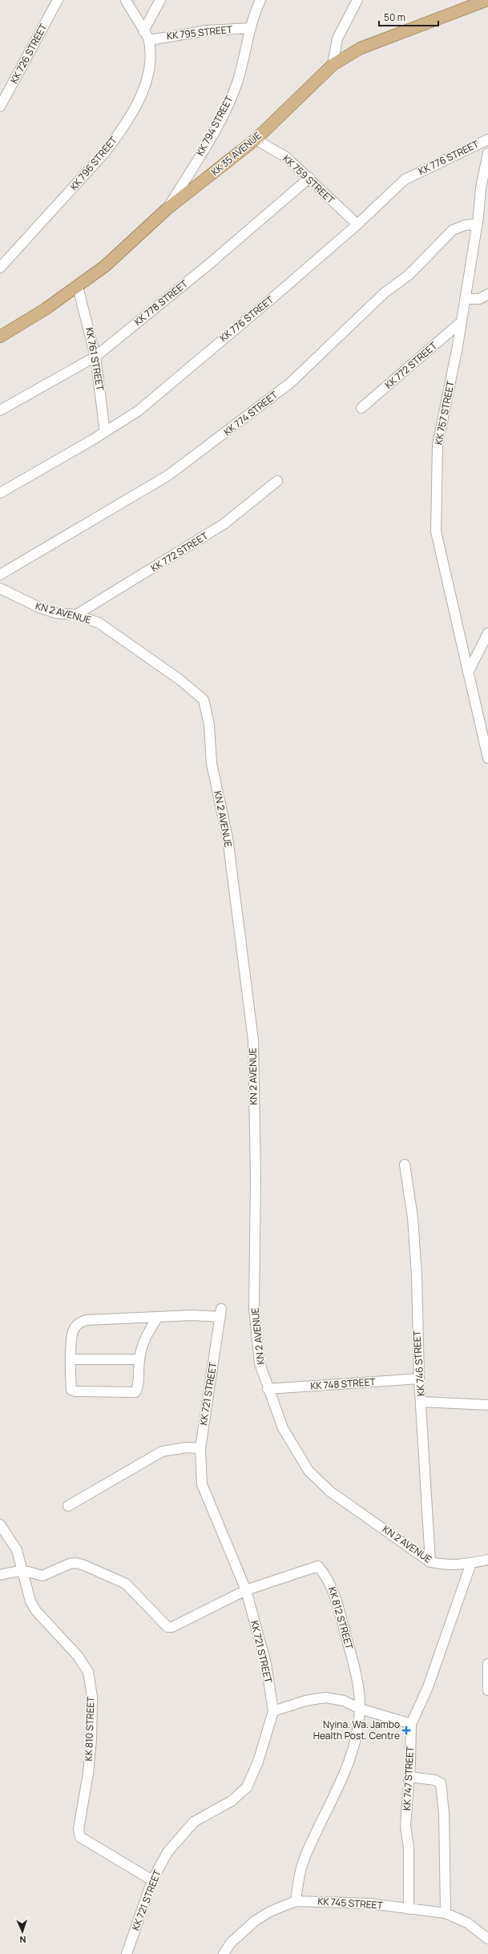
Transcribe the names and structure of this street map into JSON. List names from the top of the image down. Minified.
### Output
{"streets":{"main road":["KK 35 AVENUE"],"street":["KK 795 STREET","KK 726 STREET","KK 794 STREET","KK 776 STREET","KK 796 STREET","KK 759 STREET","KK 778 STREET","KK 761 STREET","KK 772 STREET","KK 757 STREET","KK 774 STREET","KN 2 AVENUE","KK 746 STREET","KK 748 STREET","KK 721 STREET","KK 812 STREET","KK 810 STREET","KK 747 STREET","KK 745 STREET"]},"crossings":[["KK 795 STREET","KK 794 STREET"],["KK 795 STREET","KK 796 STREET"],["KK 794 STREET","KK 35 AVENUE"],["KK 35 AVENUE","KK 759 STREET"],["KK 35 AVENUE","KK 761 STREET"],["KK 776 STREET","KK 759 STREET"],["KK 776 STREET","KK 761 STREET"],["KK 759 STREET","KK 778 STREET"],["KK 778 STREET","KK 761 STREET"],["KK 772 STREET","KK 757 STREET"],["KK 772 STREET","KN 2 AVENUE"],["KK 757 STREET","KK 774 STREET"],["KN 2 AVENUE","KK 746 STREET"],["KN 2 AVENUE","KK 748 STREET"],["KN 2 AVENUE","KK 747 STREET"],["KK 746 STREET","KK 748 STREET"],["KK 721 STREET","KK 812 STREET"],["KK 721 STREET","KK 810 STREET"],["KK 812 STREET","KK 810 STREET"],["KK 812 STREET","KK 745 STREET"],["KK 747 STREET","KK 745 STREET"]],"places":{"health":["Nyina. Wa. Jambo Health Post. Centre"]},"scale_bar":"50 m","north":"bottom"}
